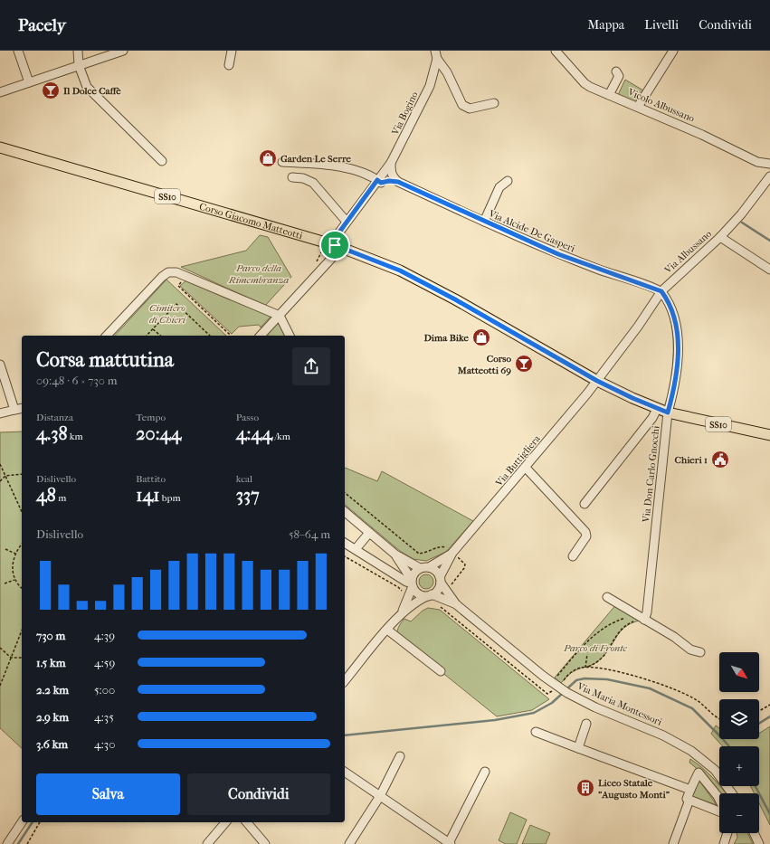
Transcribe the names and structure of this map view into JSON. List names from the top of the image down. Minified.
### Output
{"streets":{"main road":["SS10","Corso Giacomo Matteotti"],"street":["Vicolo Albussano","Via Bogino","Via Alcide De Gasperi","Via Albussano","Via Buttigliera","Via Don Carlo Gnocchi","Via Maria Montessori"]},"crossings":[["Via Bogino","Via Alcide De Gasperi"],["Corso Giacomo Matteotti","Via Albussano"],["Corso Giacomo Matteotti","Via Buttigliera"],["Corso Giacomo Matteotti","Via Don Carlo Gnocchi"],["Via Alcide De Gasperi","Via Albussano"],["Via Alcide De Gasperi","Via Don Carlo Gnocchi"],["Via Albussano","Via Buttigliera"],["Via Albussano","Via Don Carlo Gnocchi"],["Via Buttigliera","Via Maria Montessori"]],"parks":["Parco della Rimembranza","Cimitero di Chieri","Parco di Fronte"],"places":{"bar":["Il Dolce Caffè","Corso Matteotti 69"],"shop":["Garden Le Serre","Dima Bike"],"public building":["Chieri 1"],"building":["Liceo Statale \"Augusto Monti\""]},"north":"bottom right","page":{"header":"Pacely","nav":["Mappa","Livelli","Condividi"],"heading":["Corsa mattutina","09:48 · 6 × 730 m"],"stats":[["Distanza","4.38 km"],["Tempo","20:44"],["Passo","4:44 /km"],["Dislivello","48 m"],["Battito","141 bpm"],["kcal","337"]],"chart":["Dislivello","58–64 m"],"list":[{"name":"730 m","note":"4:39"},{"name":"1.5 km","note":"4:59"},{"name":"2.2 km","note":"5:00"},{"name":"2.9 km","note":"4:35"},{"name":"3.6 km","note":"4:30"}],"map_buttons":["+","−"],"buttons":["Salva","Condividi"]}}
